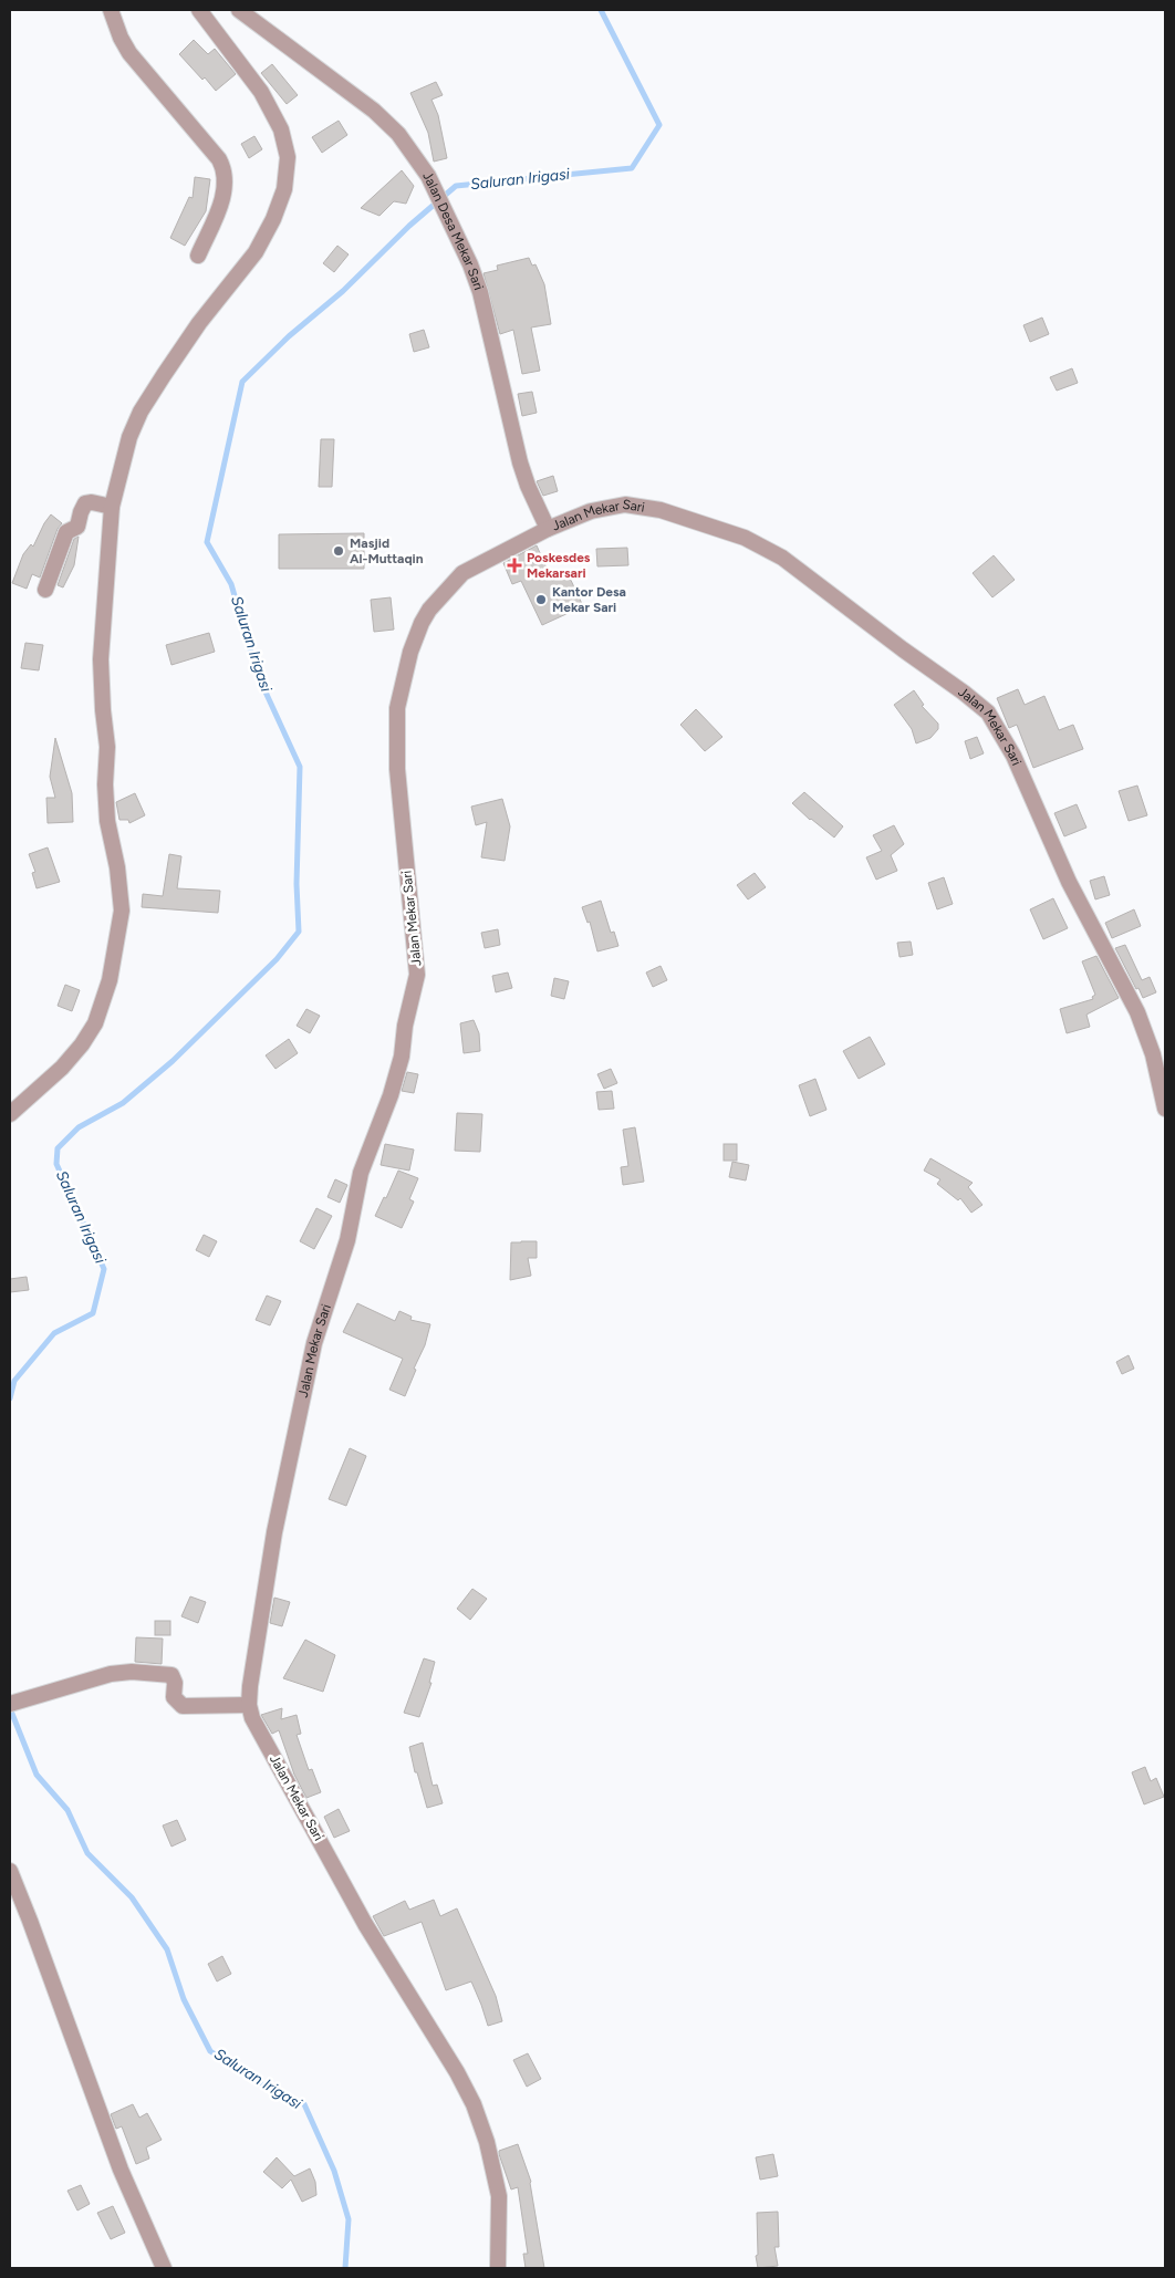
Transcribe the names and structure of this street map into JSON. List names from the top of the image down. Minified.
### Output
{"streets":{"street":["Jalan Desa Mekar Sari","Jalan Mekar Sari"]},"crossings":[["Jalan Desa Mekar Sari","Jalan Mekar Sari"]],"water":["Saluran Irigasi"],"places":{"other":["Masjid Al-Muttaqin","Kantor Desa Mekar Sari"],"health":["Poskesdes Mekarsari"]}}
